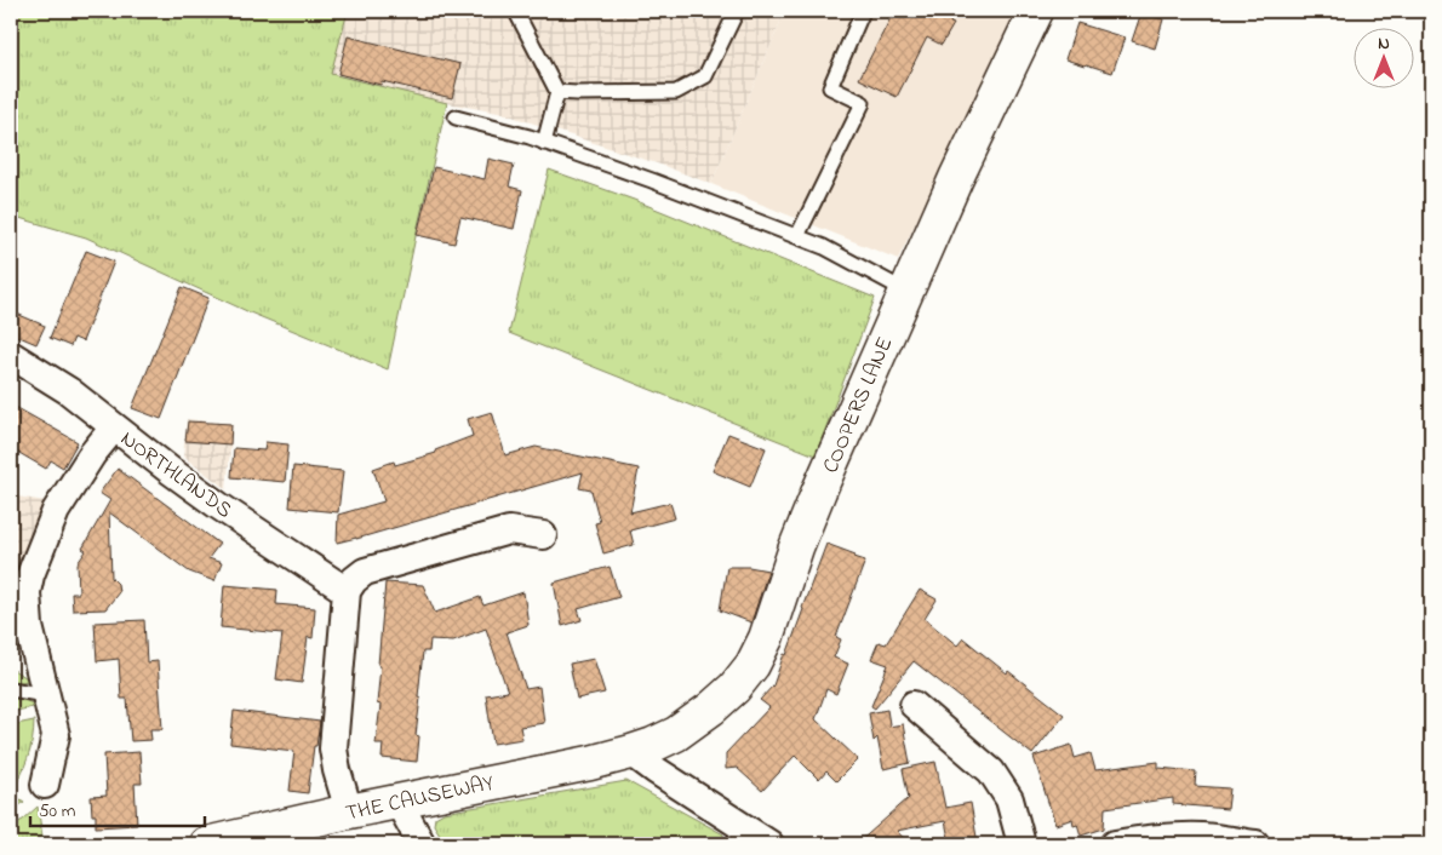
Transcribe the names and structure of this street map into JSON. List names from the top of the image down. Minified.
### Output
{"streets":{"main road":["COOPERS LANE","THE CAUSEWAY"],"street":["NORTHLANDS"]},"crossings":[["COOPERS LANE","THE CAUSEWAY"]],"scale_bar":"50 m","north":"top"}
